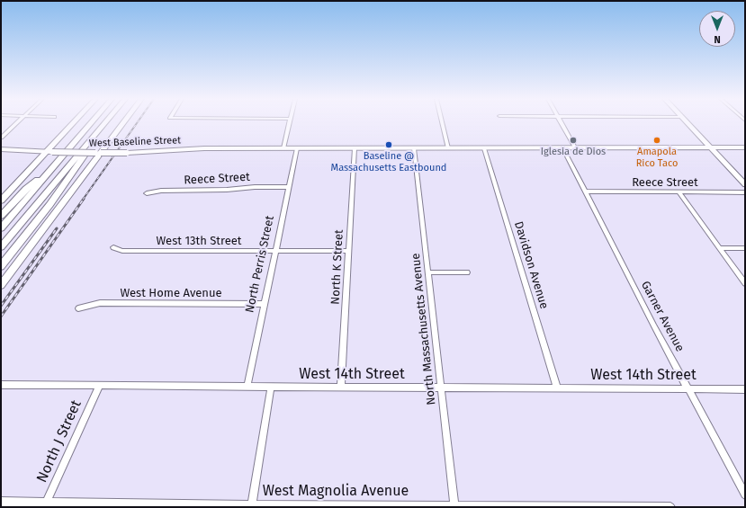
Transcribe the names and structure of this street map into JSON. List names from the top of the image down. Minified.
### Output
{"streets":{"main road":["West Baseline Street"],"street":["Reece Street","West 13th Street","North Perris Street","Davidson Avenue","North K Street","West Home Avenue","Garner Avenue","North Massachusetts Avenue","West 14th Street","North J Street","West Magnolia Avenue"]},"crossings":[["West Baseline Street","North Perris Street"],["West Baseline Street","Davidson Avenue"],["West Baseline Street","North K Street"],["West Baseline Street","Garner Avenue"],["West Baseline Street","North Massachusetts Avenue"],["Reece Street","North Perris Street"],["Reece Street","Garner Avenue"],["West 13th Street","North Perris Street"],["West 13th Street","North K Street"],["North Perris Street","West Home Avenue"],["North Perris Street","West 14th Street"],["Davidson Avenue","West 14th Street"],["North K Street","West 14th Street"],["Garner Avenue","West 14th Street"],["North Massachusetts Avenue","West 14th Street"],["North Massachusetts Avenue","West Magnolia Avenue"],["West 14th Street","North J Street"],["North J Street","West Magnolia Avenue"]],"places":["Iglesia de Dios","Amapola Rico Taco","Baseline @ Massachusetts Eastbound"],"north":"bottom"}
